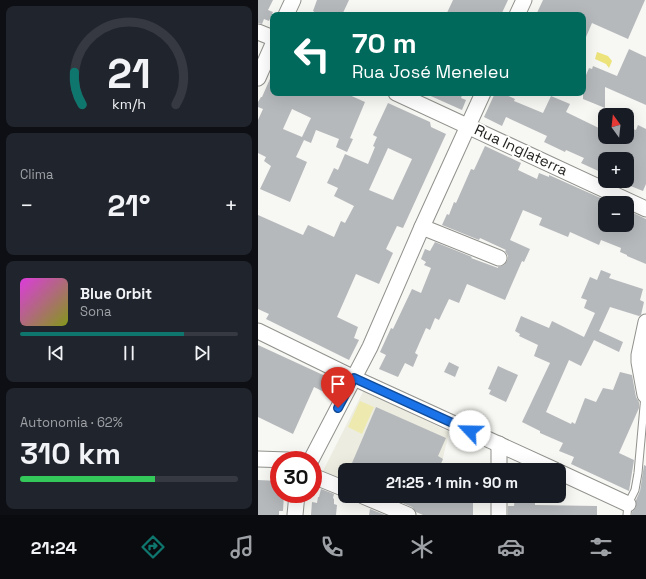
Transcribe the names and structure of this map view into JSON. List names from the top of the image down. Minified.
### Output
{"streets":{"street":["Rua Inglaterra"]},"north":"top","page":{"turn":["70 m","Rua José Meneleu"],"map_buttons":["+","−"],"tile":["Clima",["Autonomia · 62%","310 km"]],"heat":["−","21°","+"],"song":["Blue Orbit","Sona"],"limit":"30","trip":"21:25 · 1 min · 90 m","tabs":"21:24","gauge":["21","km/h"]}}
